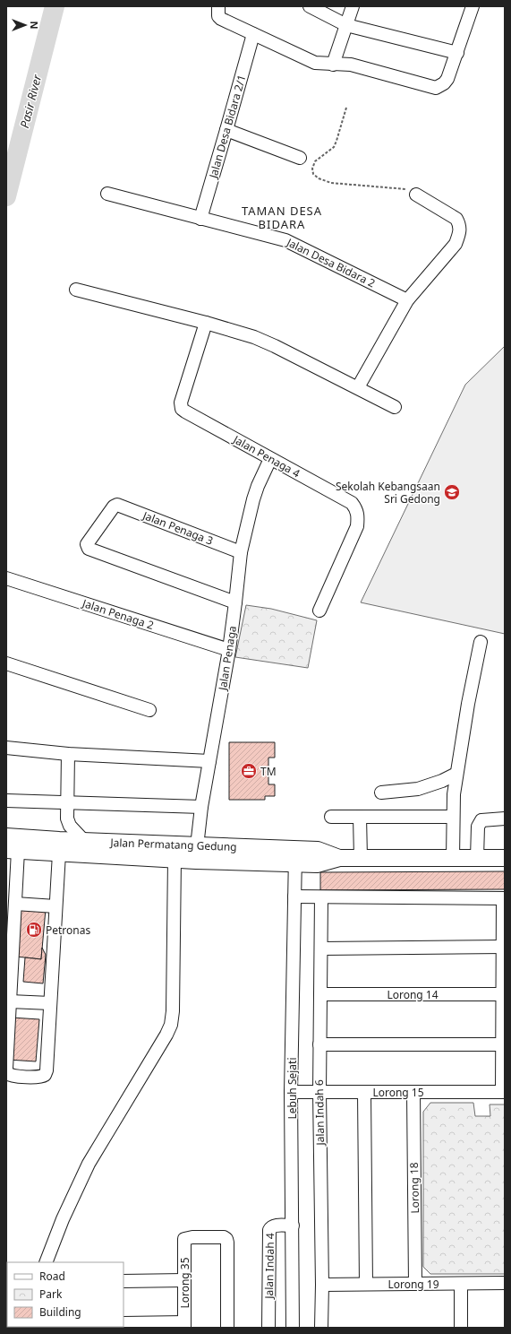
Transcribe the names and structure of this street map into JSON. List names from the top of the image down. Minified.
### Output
{"streets":{"main road":["Jalan Permatang Gedung"],"street":["Jalan Desa Bidara 2/1","Jalan Desa Bidara 2","Jalan Penaga 4","Jalan Penaga 3","Jalan Penaga 2","Jalan Penaga","Lorong 14","Lebuh Sejati","Lorong 15","Jalan Indah 6","Lorong 18","Jalan Indah 4","Lorong 35","Lorong 19"]},"crossings":[["Jalan Desa Bidara 2/1","Jalan Desa Bidara 2"],["Jalan Penaga 4","Jalan Penaga"],["Jalan Penaga 3","Jalan Penaga"],["Jalan Penaga 2","Jalan Penaga"],["Jalan Penaga","Jalan Permatang Gedung"],["Jalan Permatang Gedung","Lebuh Sejati"],["Lorong 14","Jalan Indah 6"],["Lebuh Sejati","Lorong 15"],["Lebuh Sejati","Jalan Indah 4"],["Lorong 15","Jalan Indah 6"],["Lorong 15","Lorong 18"],["Jalan Indah 6","Lorong 19"],["Lorong 18","Lorong 19"]],"districts":["TAMAN DESA BIDARA"],"water":["Pasir River"],"places":{"school or university":["Sekolah Kebangsaan Sri Gedong"],"office":["TM"],"fuel station":["Petronas"]},"legend":["Road","Park","Building"],"north":"right"}
